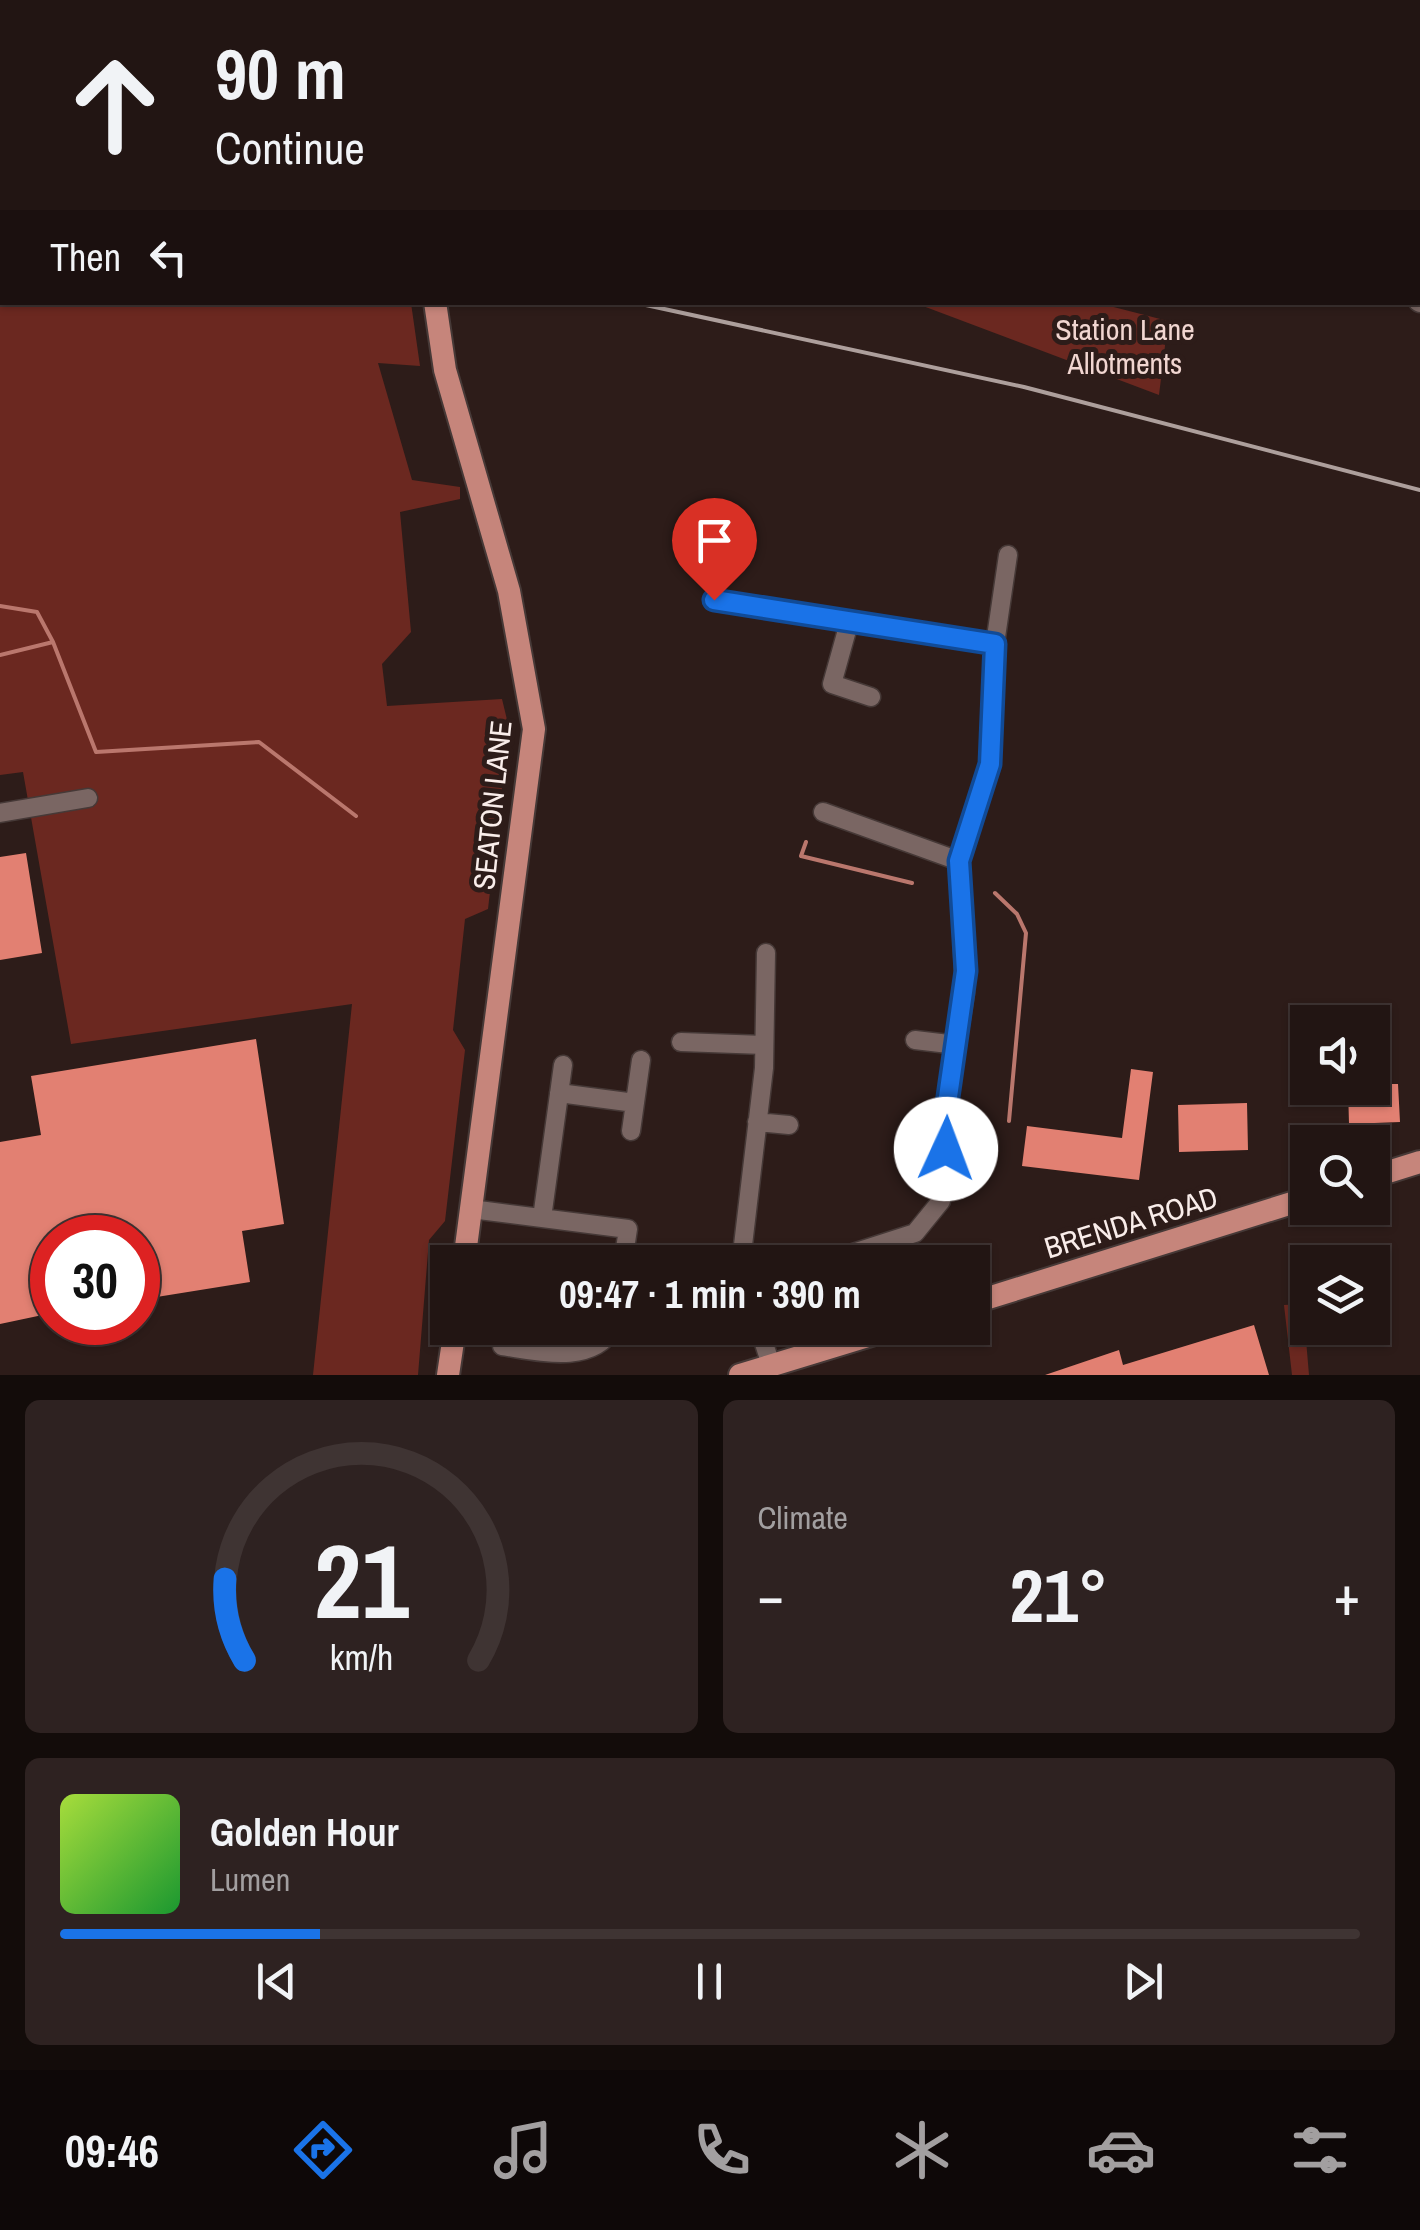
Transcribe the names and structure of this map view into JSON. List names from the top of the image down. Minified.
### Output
{"streets":{"main road":["SEATON LANE","BRENDA ROAD"]},"parks":["Station Lane Allotments"],"page":{"turn":["90 m","Continue"],"then":"Then","limit":"30","trip":"09:47 · 1 min · 390 m","tile":"Climate","heat":["−","21°","+"],"song":["Golden Hour","Lumen"],"tabs":"09:46","gauge":["21","km/h"]}}
